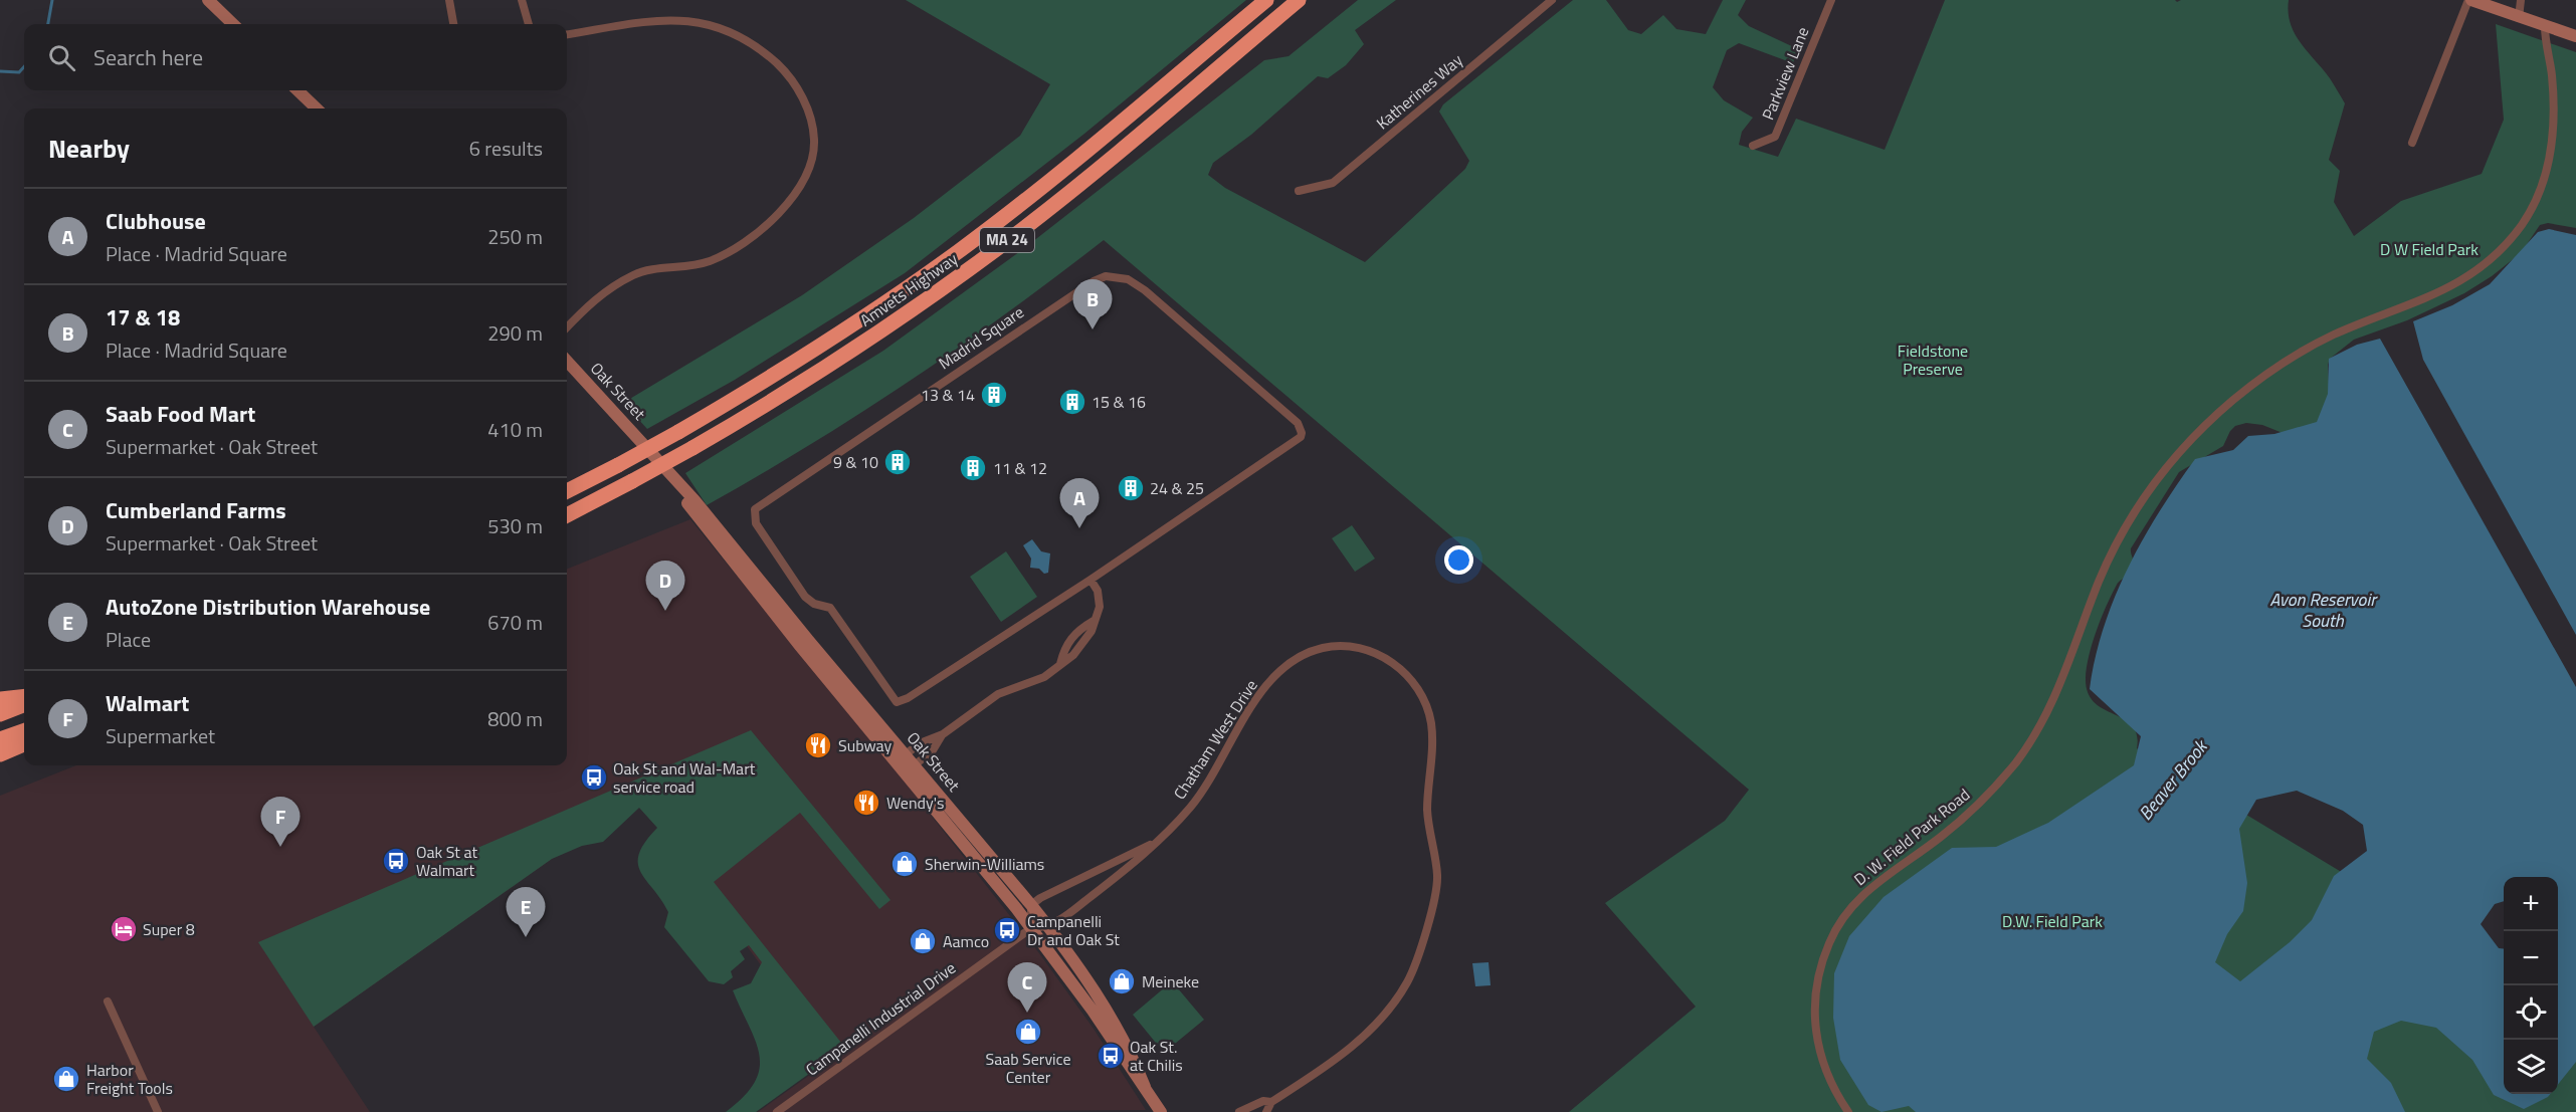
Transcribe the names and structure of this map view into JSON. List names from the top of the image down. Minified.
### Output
{"streets":{"highway":["MA 24","Amvets Highway"],"main road":["Oak Street"],"street":["Parkview Lane","Katherines Way","Madrid Square","Chatham West Drive","D. W. Field Park Road","Campanelli Industrial Drive"]},"crossings":[["Oak Street","Chatham West Drive"],["Oak Street","Campanelli Industrial Drive"]],"water":["Avon Reservoir South","Beaver Brook"],"parks":["D W Field Park","Fieldstone Preserve","D.W. Field Park"],"places":{"building":["13 & 14","15 & 16","9 & 10","11 & 12","24 & 25"],"restaurant":["Subway","Wendy's"],"bus stop":["Oak St and Wal-Mart service road","Oak St at Walmart","Campanelli Dr and Oak St","Oak St. at Chilis"],"shop":["Sherwin-Williams","Aamco","Meineke","Saab Service Center","Harbor Freight Tools"],"hotel":["Super 8"]},"page":{"search":"Search here","heading":["Nearby","6 results"],"list":[{"mark":"A","name":"Clubhouse","note":"Place · Madrid Square","value":"250 m"},{"mark":"B","name":"17 & 18","note":"Place · Madrid Square","value":"290 m"},{"mark":"C","name":"Saab Food Mart","note":"Supermarket · Oak Street","value":"410 m"},{"mark":"D","name":"Cumberland Farms","note":"Supermarket · Oak Street","value":"530 m"},{"mark":"E","name":"AutoZone Distribution Warehouse","note":"Place","value":"670 m"},{"mark":"F","name":"Walmart","note":"Supermarket","value":"800 m"}],"pins":["B","A","D","F","E","C"],"map_buttons":["+","−"]}}
